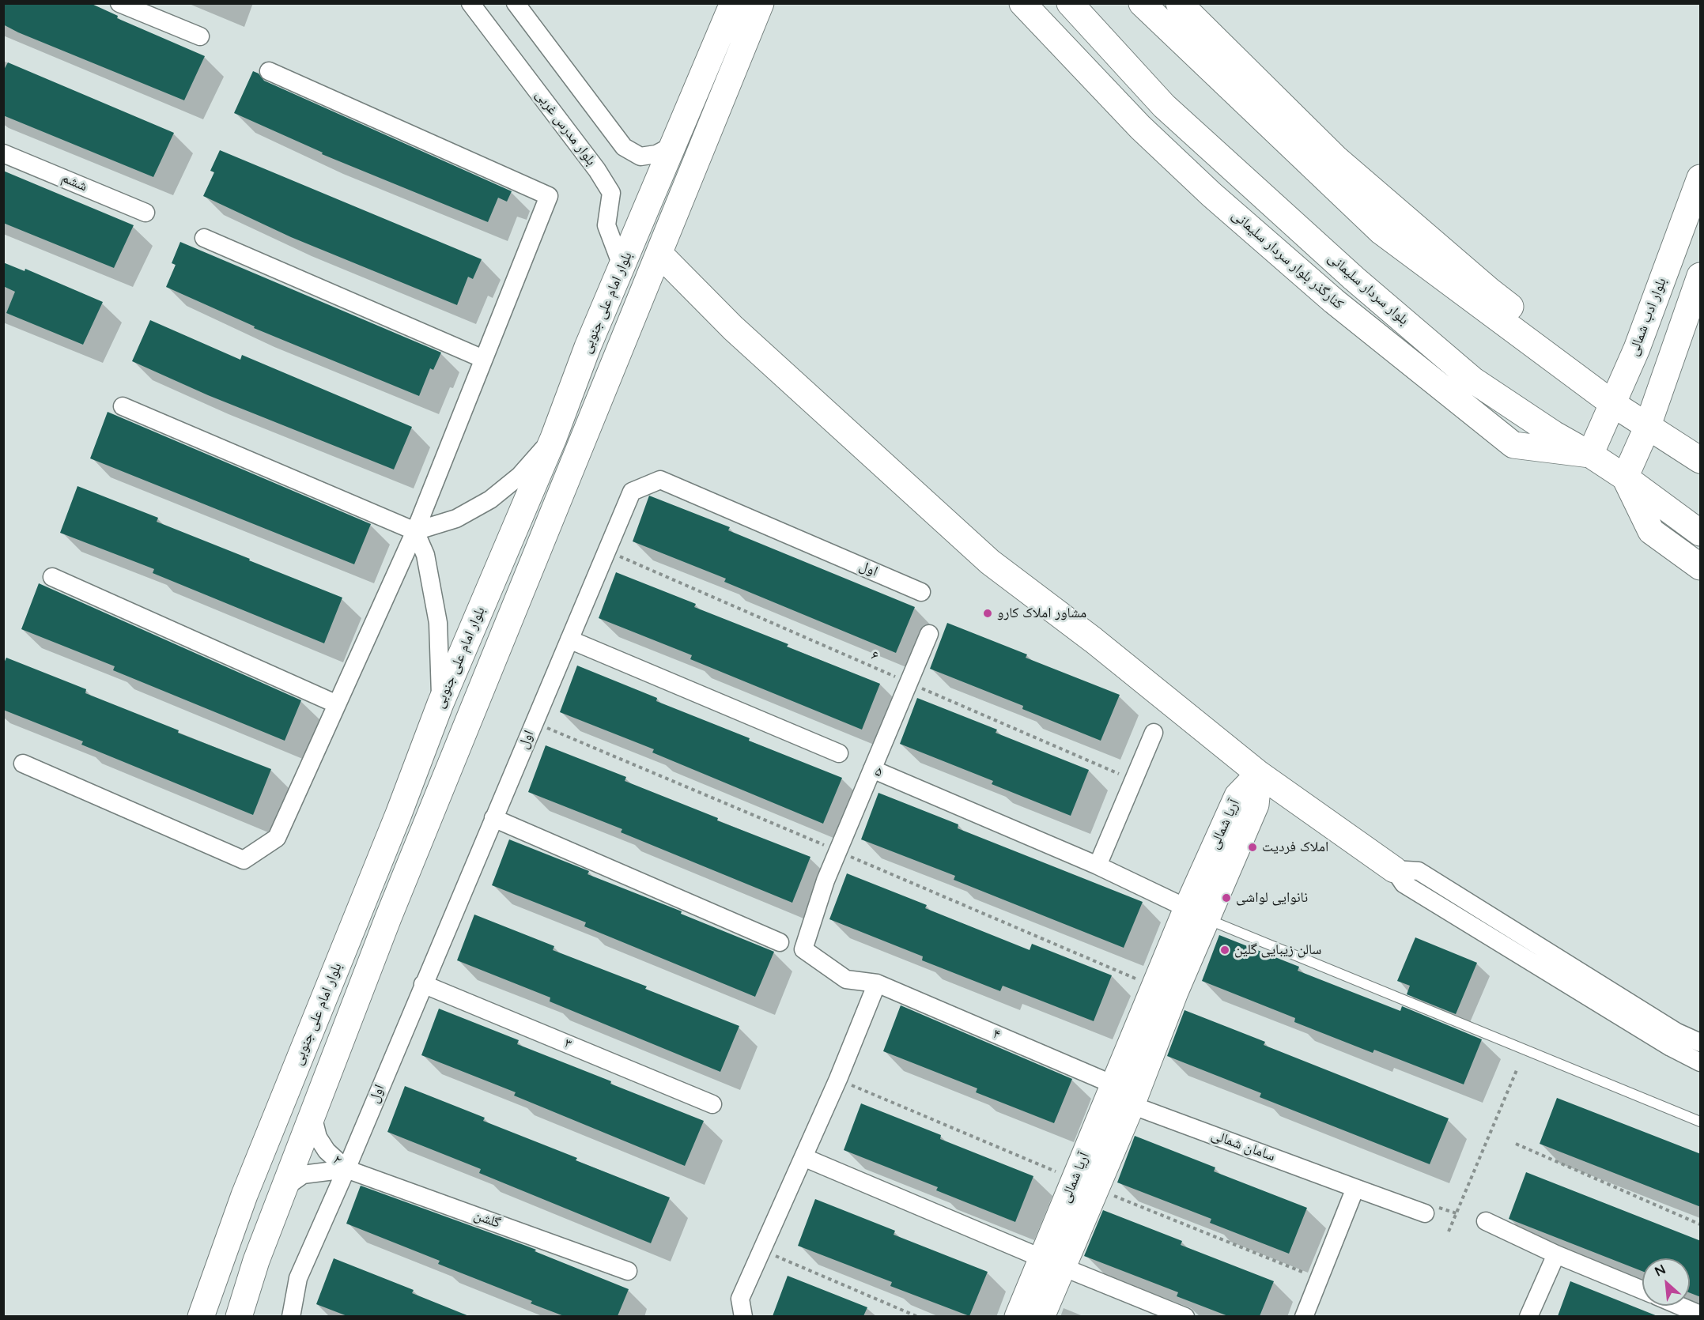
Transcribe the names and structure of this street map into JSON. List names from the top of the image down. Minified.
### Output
{"streets":{"main road":["کنارگذر بلوار سردار سلیمانی","بلوار سردار سلیمانی","بلوار امام علی جنوبی","بلوار ادب شمالی","آریا شمالی"],"street":["بلوار مدرس غربی","ششم","اول","۵","۴","۳","سامان شمالی","۲","گلشن"],"path":["۶"]},"crossings":[["بلوار مدرس غربی","بلوار امام علی جنوبی"],["کنارگذر بلوار سردار سلیمانی","بلوار سردار سلیمانی"],["کنارگذر بلوار سردار سلیمانی","بلوار ادب شمالی"],["بلوار سردار سلیمانی","بلوار ادب شمالی"],["بلوار امام علی جنوبی","۲"],["اول","۶"],["اول","۳"],["اول","۲"],["اول","گلشن"],["۵","آریا شمالی"],["۵","۴"],["آریا شمالی","۴"],["آریا شمالی","سامان شمالی"],["۲","گلشن"]],"places":["مشاور املاک کارو","املاک فردیت","نانوایی لواشی","سالن زیبایی گلین"],"north":"top left"}
